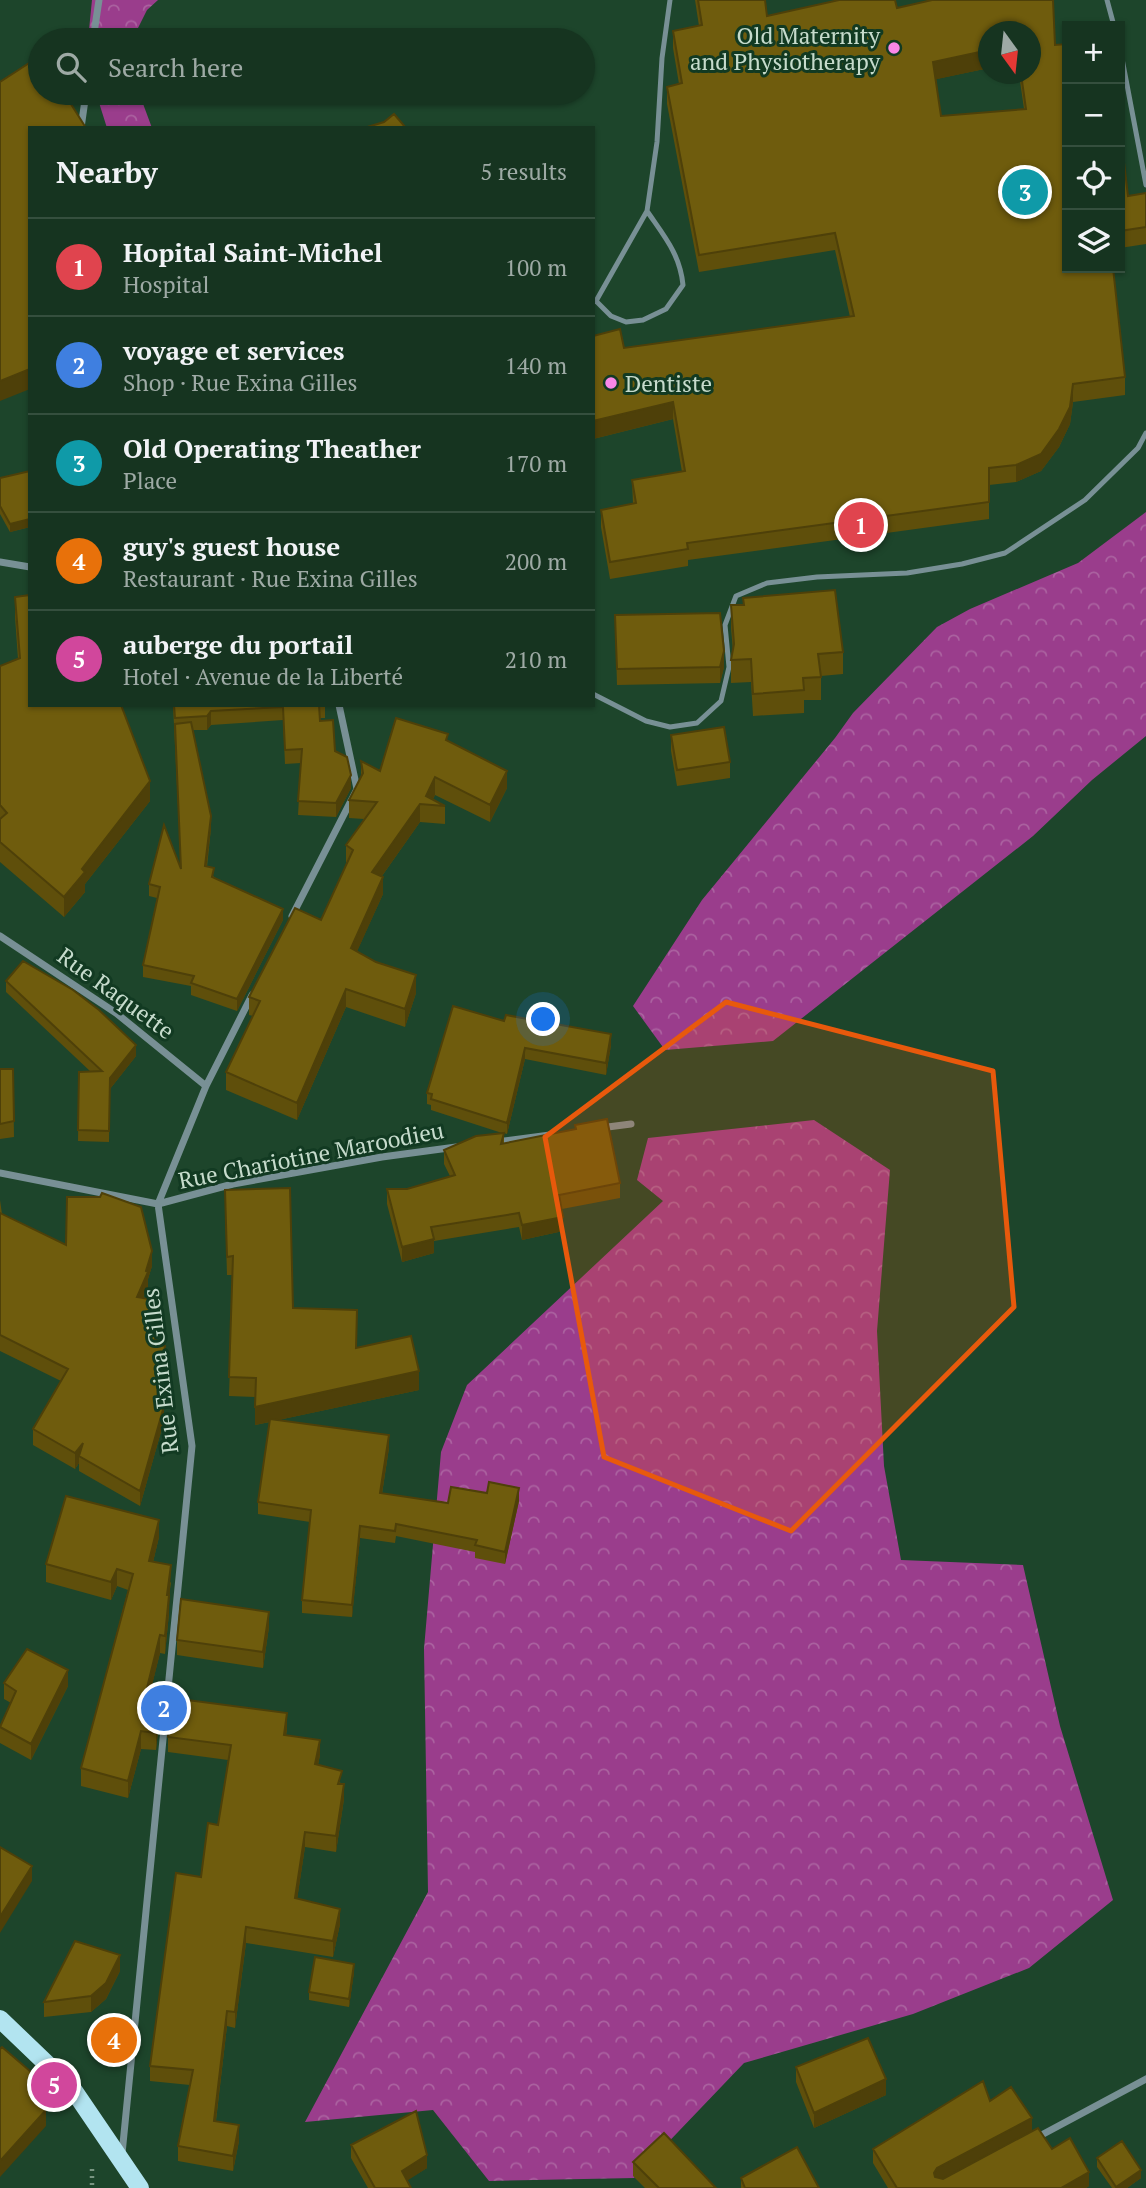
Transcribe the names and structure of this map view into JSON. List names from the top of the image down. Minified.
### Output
{"streets":{"street":["Rue Raquette","Rue Chariotine Maroodieu","Rue Exina Gilles"]},"crossings":[["Rue Chariotine Maroodieu","Rue Exina Gilles"]],"places":["Old Maternity and Physiotherapy","Dentiste"],"north":"bottom","page":{"map_buttons":["+","−"],"search":"Search here","heading":["Nearby","5 results"],"pins":["3","1","2","4","5"],"list":[{"mark":"1","name":"Hopital Saint-Michel","note":"Hospital","value":"100 m"},{"mark":"2","name":"voyage et services","note":"Shop · Rue Exina Gilles","value":"140 m"},{"mark":"3","name":"Old Operating Theather","note":"Place","value":"170 m"},{"mark":"4","name":"guy's guest house","note":"Restaurant · Rue Exina Gilles","value":"200 m"},{"mark":"5","name":"auberge du portail","note":"Hotel · Avenue de la Liberté","value":"210 m"}]}}
